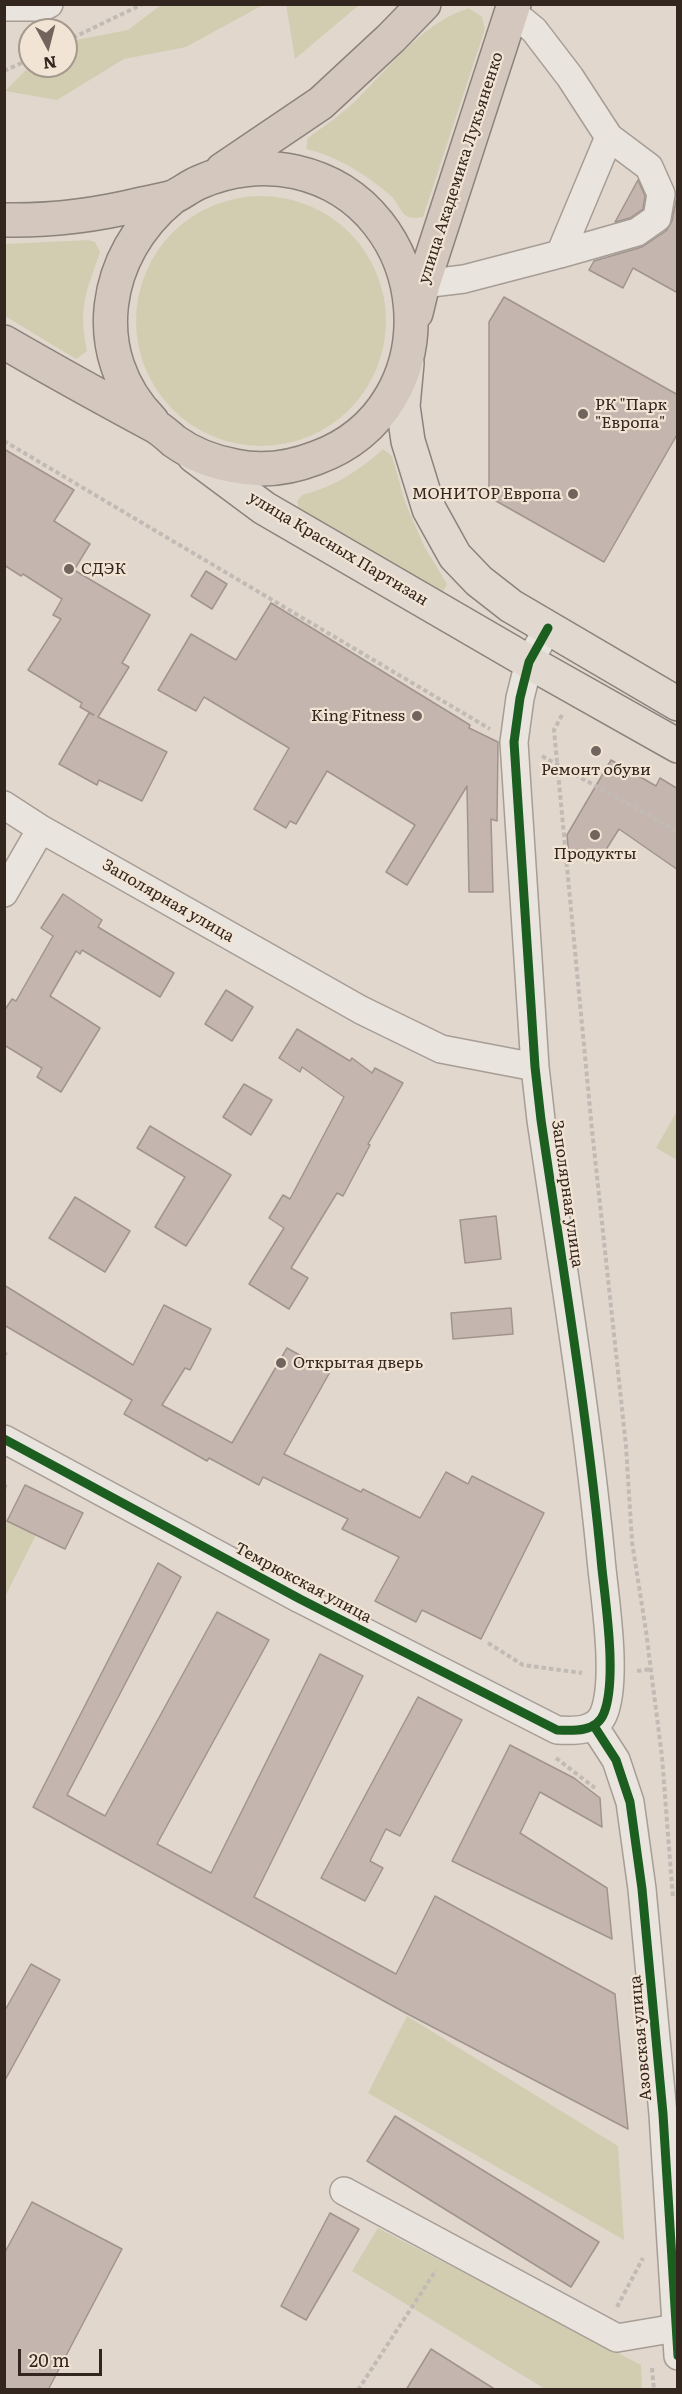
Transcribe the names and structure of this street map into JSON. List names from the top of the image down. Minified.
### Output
{"streets":{"highway":["улица Академика Лукьяненко","улица Красных Партизан"],"street":["Заполярная улица","Темрюкская улица","Азовская улица"]},"crossings":[["улица Красных Партизан","Заполярная улица"],["Заполярная улица","Темрюкская улица"],["Заполярная улица","Азовская улица"],["Темрюкская улица","Азовская улица"]],"places":["РК \"Парк \"Европа\"","МОНИТОР Европа","СДЭК","King Fitness","Ремонт обуви","Продукты","Открытая дверь"],"scale_bar":"20 m","north":"bottom"}
